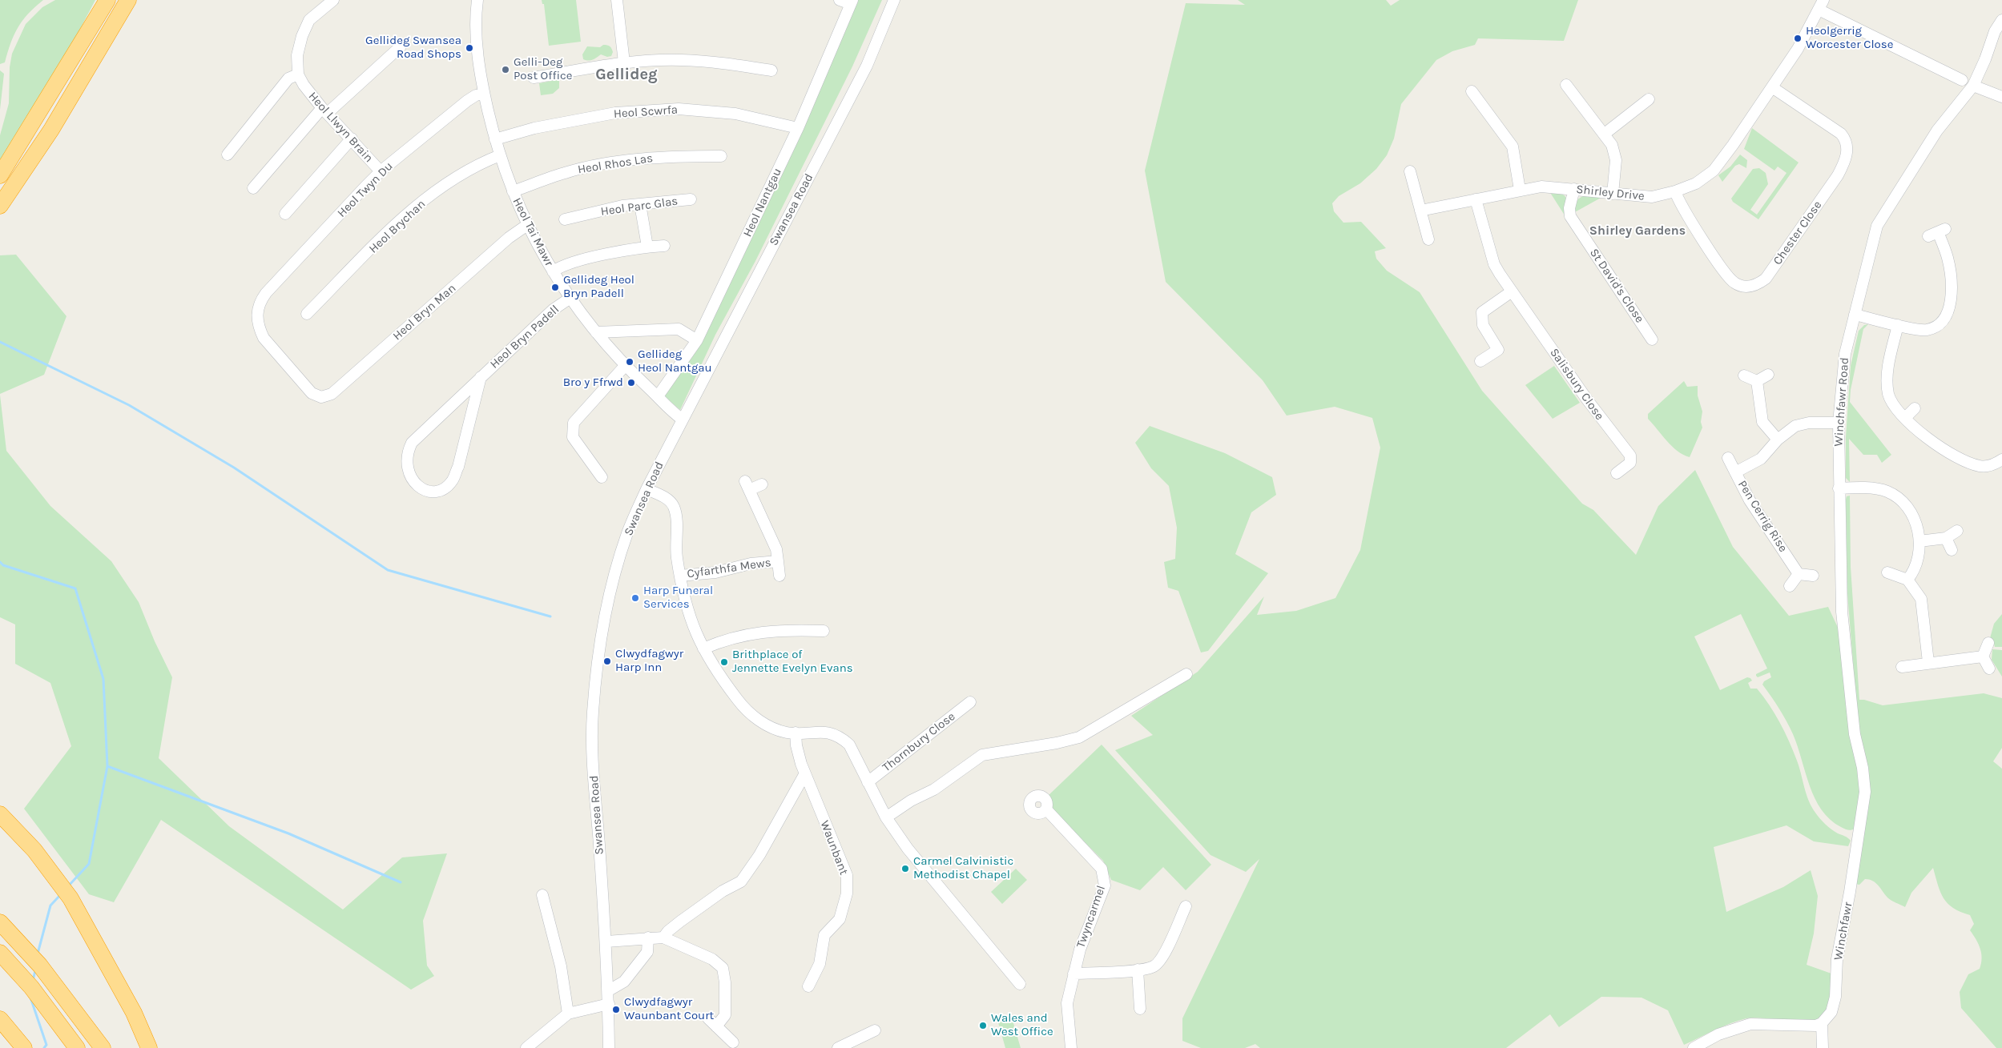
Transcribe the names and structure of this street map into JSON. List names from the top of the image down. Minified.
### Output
{"streets":{"street":["Heol Scwrfa","Heol Llwyn Brain","Heol Rhos Las","Heol Twyn Du","Shirley Drive","Heol Nantgau","Heol Parc Glas","Swansea Road","Heol Brychan","Heol Tai Mawr","Chester Close","St David's Close","Heol Bryn Man","Heol Bryn Padell","Salisbury Close","Winchfawr Road","Pen Cerrig Rise","Cyfarthfa Mews","Thornbury Close","Waunbant","Twyncarmel","Winchfawr"]},"crossings":[["Heol Scwrfa","Heol Nantgau"],["Heol Scwrfa","Heol Tai Mawr"],["Heol Llwyn Brain","Heol Twyn Du"],["Heol Rhos Las","Heol Tai Mawr"],["Heol Twyn Du","Heol Tai Mawr"],["Heol Twyn Du","Heol Bryn Man"],["Shirley Drive","Chester Close"],["Shirley Drive","St David's Close"],["Shirley Drive","Salisbury Close"],["Heol Nantgau","Heol Tai Mawr"],["Swansea Road","Heol Tai Mawr"],["Heol Brychan","Heol Tai Mawr"],["Heol Tai Mawr","Heol Bryn Man"],["Heol Tai Mawr","Heol Bryn Padell"],["Winchfawr Road","Winchfawr"]],"districts":["Gellideg","Shirley Gardens"],"places":["Heolgerrig Worcester Close","Gellideg Swansea Road Shops","Gelli-Deg Post Office","Gellideg Heol Bryn Padell","Gellideg Heol Nantgau","Bro y Ffrwd","Harp Funeral Services","Clwydfagwyr Harp Inn","Brithplace of Jennette Evelyn Evans","Carmel Calvinistic Methodist Chapel","Clwydfagwyr Waunbant Court","Wales and West Office"]}
